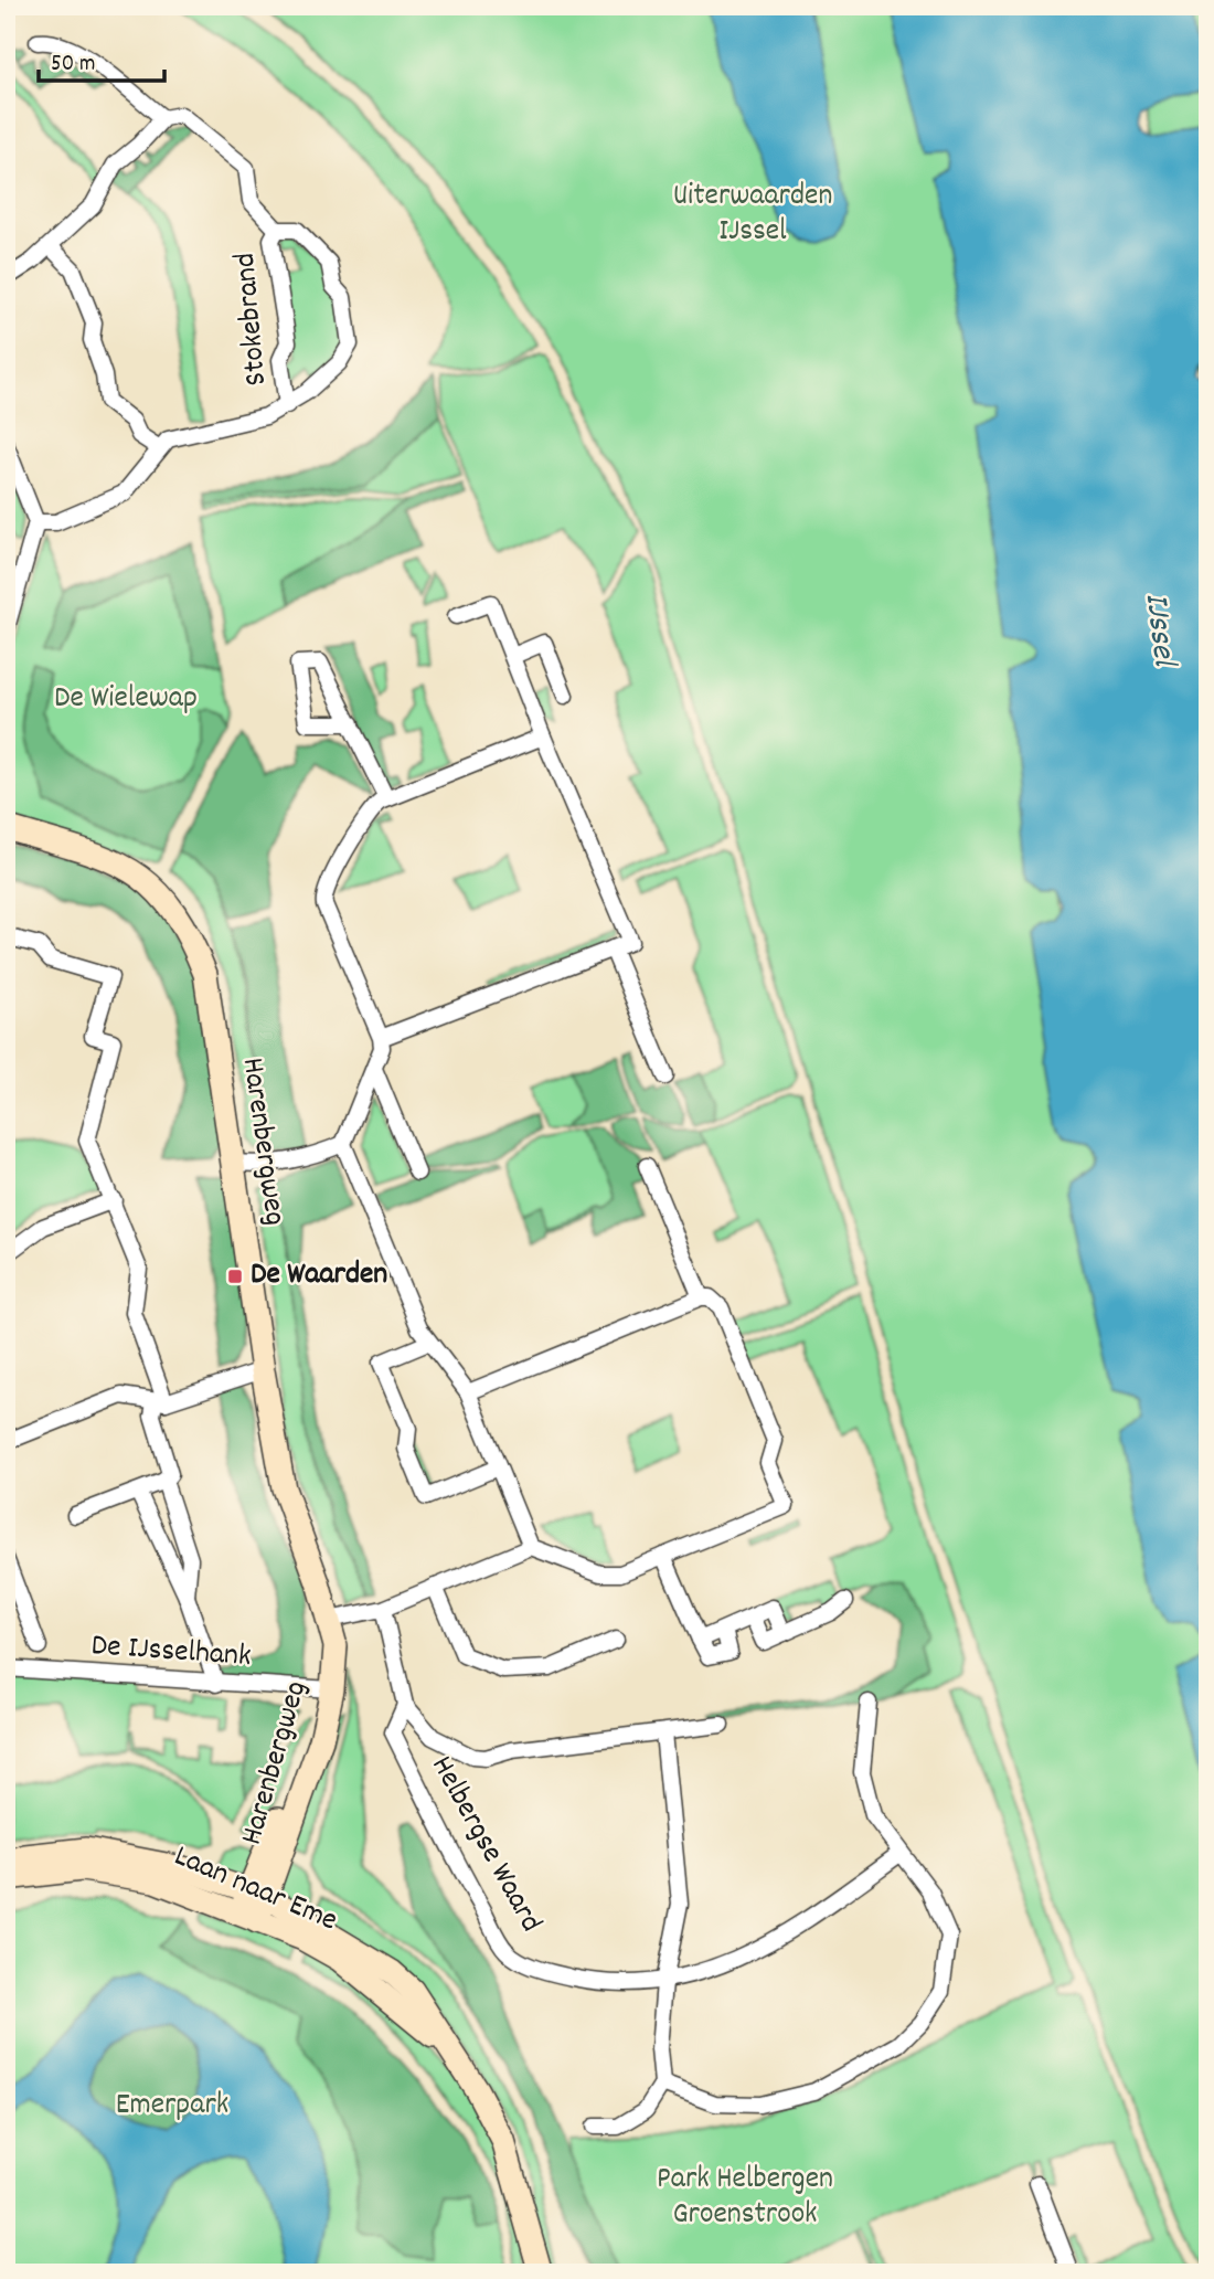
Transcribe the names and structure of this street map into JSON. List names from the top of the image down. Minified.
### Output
{"streets":{"street":["Stokebrand","Harenbergweg","De IJsselhank","Helbergse Waard","Laan naar Eme"]},"crossings":[["Harenbergweg","De IJsselhank"],["Harenbergweg","Laan naar Eme"]],"water":["IJssel"],"parks":["Uiterwaarden IJssel","De Wielewap","Emerpark","Park Helbergen Groenstrook"],"places":{"transit":["De Waarden"]},"scale_bar":"50 m"}
